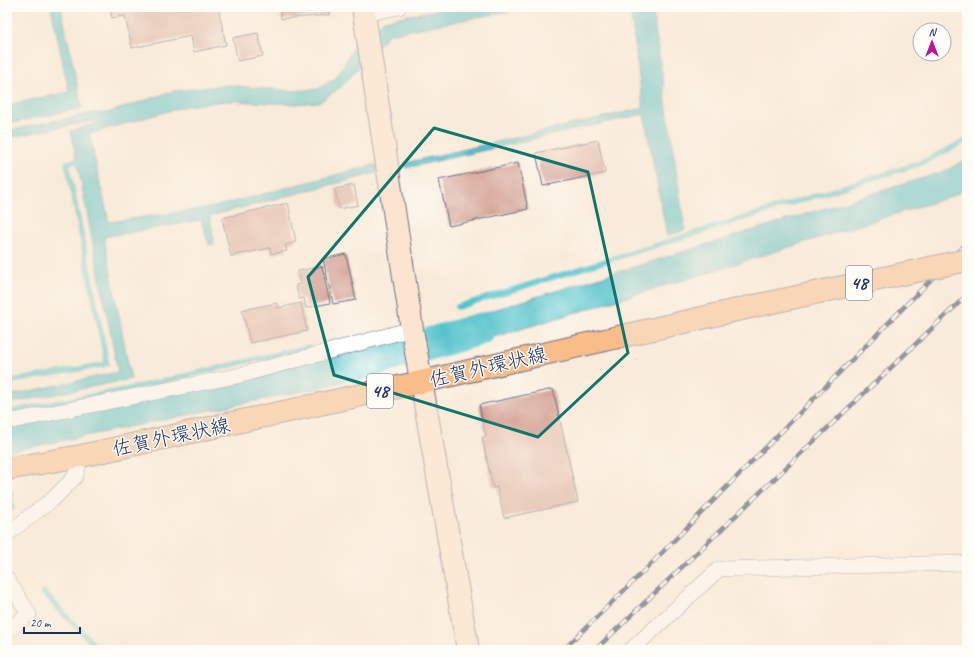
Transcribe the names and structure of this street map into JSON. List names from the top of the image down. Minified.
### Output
{"streets":{"main road":["48","佐賀外環状線"]},"scale_bar":"20 m","north":"top"}
